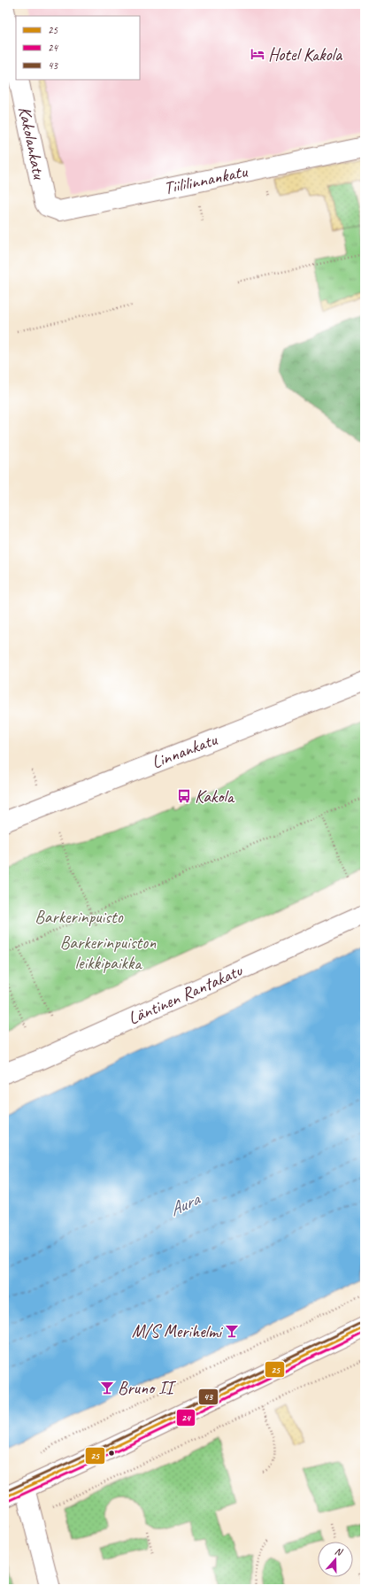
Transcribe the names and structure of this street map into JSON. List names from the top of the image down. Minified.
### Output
{"streets":{"street":["Kakolankatu","Tiililinnankatu","Linnankatu","Läntinen Rantakatu"]},"crossings":[["Kakolankatu","Tiililinnankatu"]],"water":["Aura"],"parks":["Barkerinpuisto","Barkerinpuiston leikkipaikka"],"places":{"hotel":["Hotel Kakola"],"bus stop":["Kakola"],"bar":["M/S Merihelmi","Bruno II"]},"lines":["transit line 43","transit line 25","transit line 24"],"legend":["25","24","43"],"north":"top"}
